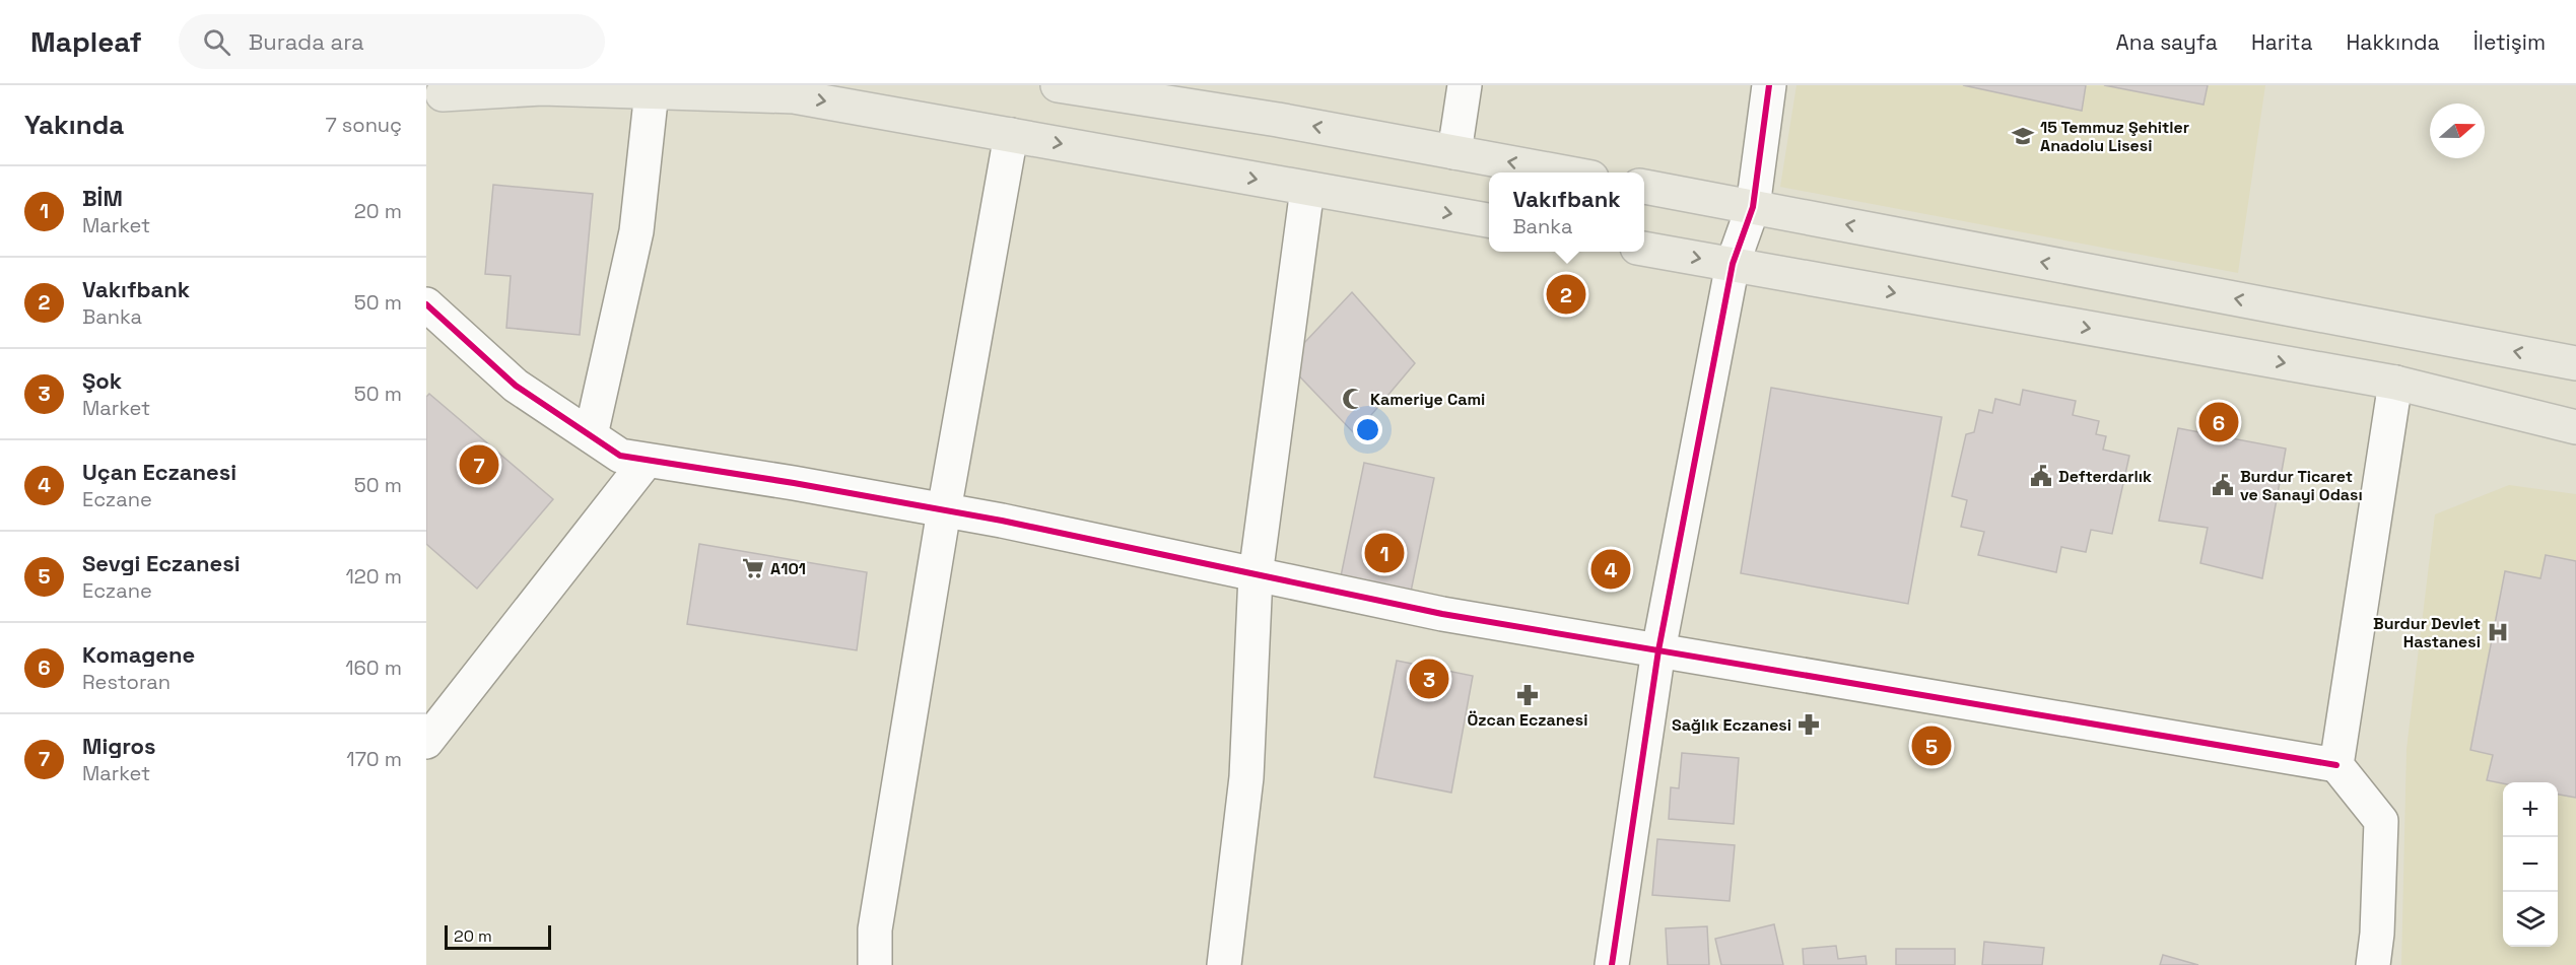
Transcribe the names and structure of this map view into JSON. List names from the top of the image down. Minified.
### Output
{"places":{"school or university":["15 Temmuz Şehitler Anadolu Lisesi"],"mosque":["Kameriye Cami"],"public building":["Defterdarlık","Burdur Ticaret ve Sanayi Odası"],"supermarket":["A101"],"hospital":["Burdur Devlet Hastanesi"],"pharmacy":["Özcan Eczanesi","Sağlık Eczanesi"]},"scale_bar":"20 m","north":"right","page":{"header":"Mapleaf","search":"Burada ara","nav":["Ana sayfa","Harita","Hakkında","İletişim"],"heading":["Yakında","7 sonuç"],"list":[{"mark":"1","name":"BİM","note":"Market","value":"20 m"},{"mark":"2","name":"Vakıfbank","note":"Banka","value":"50 m"},{"mark":"3","name":"Şok","note":"Market","value":"50 m"},{"mark":"4","name":"Uçan Eczanesi","note":"Eczane","value":"50 m"},{"mark":"5","name":"Sevgi Eczanesi","note":"Eczane","value":"120 m"},{"mark":"6","name":"Komagene","note":"Restoran","value":"160 m"},{"mark":"7","name":"Migros","note":"Market","value":"170 m"}],"popup":["Vakıfbank","Banka"],"pins":["2","6","7","1","4","3","5"],"map_buttons":["+","−"],"scale":"20 m"}}
